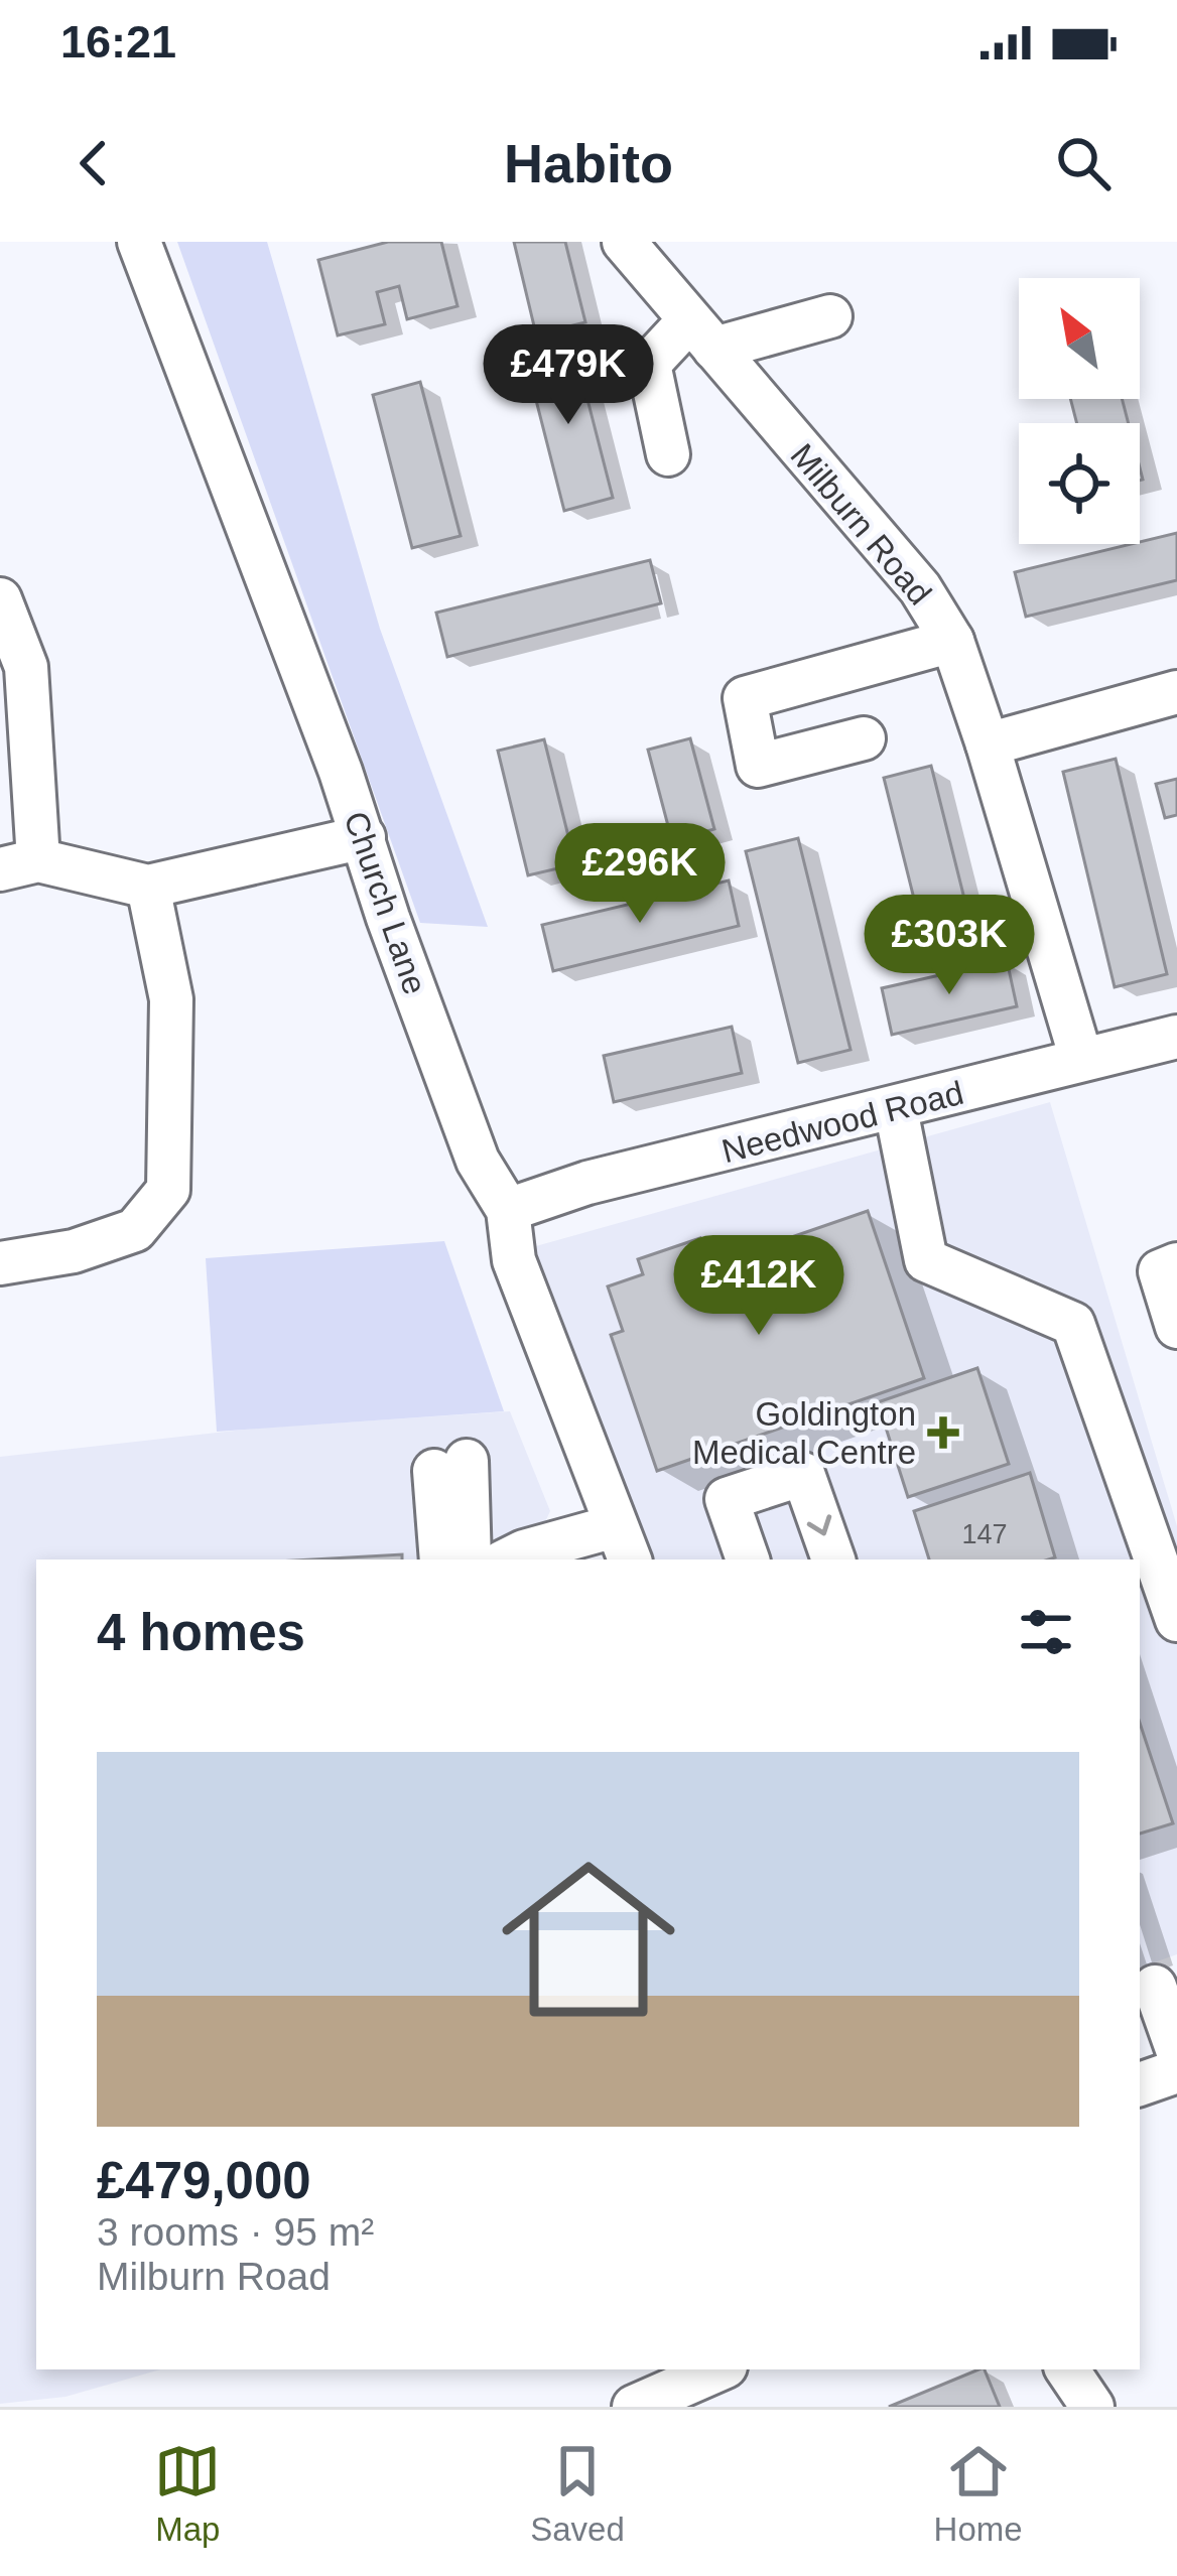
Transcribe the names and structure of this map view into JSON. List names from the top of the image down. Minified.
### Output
{"streets":{"street":["Milburn Road","Church Lane","Needwood Road"]},"crossings":[["Milburn Road","Needwood Road"],["Church Lane","Needwood Road"]],"places":{"health":["Goldington Medical Centre"]},"house_numbers":["147"],"north":"top left","page":{"status":"16:21","header":"Habito","price":["£479K","£296K","£303K","£412K"],"heading":"4 homes","list":[{"name":"£479,000","note":"3 rooms · 95 m² · Milburn Road"}],"tabs":["Map","Saved","Home"]}}
